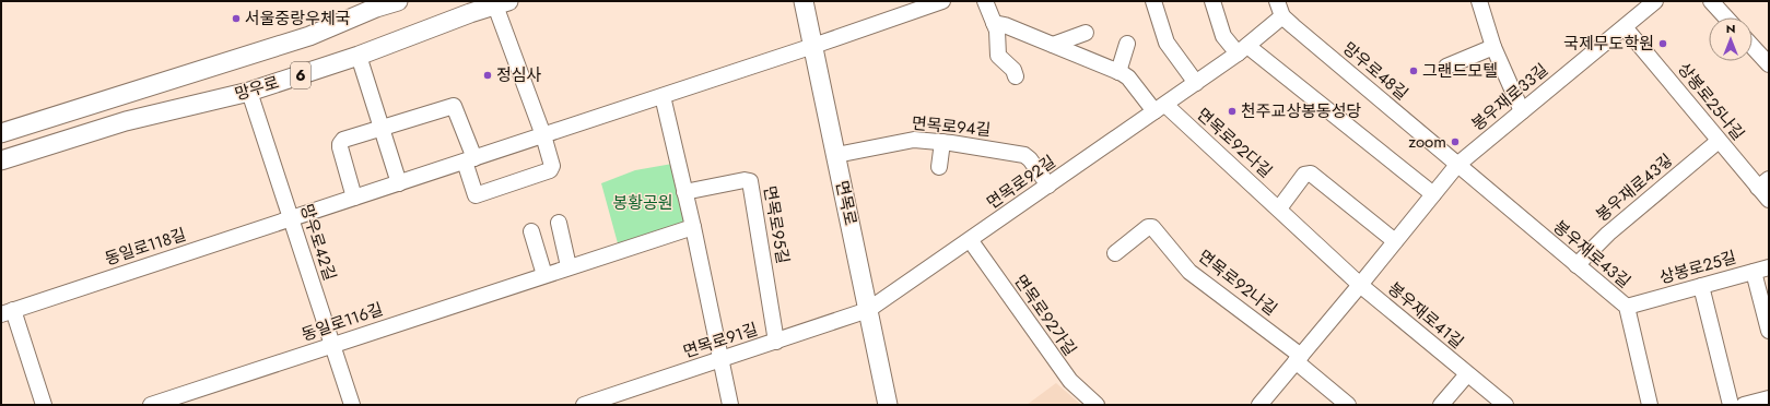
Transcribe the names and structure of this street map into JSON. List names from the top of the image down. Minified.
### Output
{"streets":{"main road":["6","망우로","면목로"],"street":["망우로48길","봉우재로33길","상봉로25나길","면목로94길","면목로92다길","면목로92길","봉우재로43깋","면목로95길","망우로42길","동일로118길","봉우재로43길","상봉로25길","면목로92나길","면목로92가길","봉우재로41길","동일로116길","면목로91길"]},"crossings":[["망우로48길","봉우재로33길"],["망우로48길","면목로92길"],["망우로48길","봉우재로43길"],["망우로","망우로42길"],["봉우재로33길","상봉로25나길"],["봉우재로33길","면목로92다길"],["봉우재로33길","봉우재로43길"],["봉우재로33길","면목로92나길"],["봉우재로33길","봉우재로41길"],["상봉로25나길","봉우재로43깋"],["면목로94길","면목로92길"],["면목로94길","면목로"],["면목로92다길","면목로92길"],["면목로92다길","봉우재로41길"],["면목로92길","면목로"],["면목로92길","면목로92가길"],["면목로92길","면목로91길"],["봉우재로43깋","봉우재로43길"],["면목로","면목로91길"],["면목로95길","면목로91길"],["망우로42길","동일로118길"],["망우로42길","동일로116길"],["봉우재로43길","상봉로25길"]],"parks":["봉황공원"],"places":["서울중랑우체국","국제무도학원","그랜드모텔","정심사","천주교상봉동성당","zoom"],"north":"top"}
